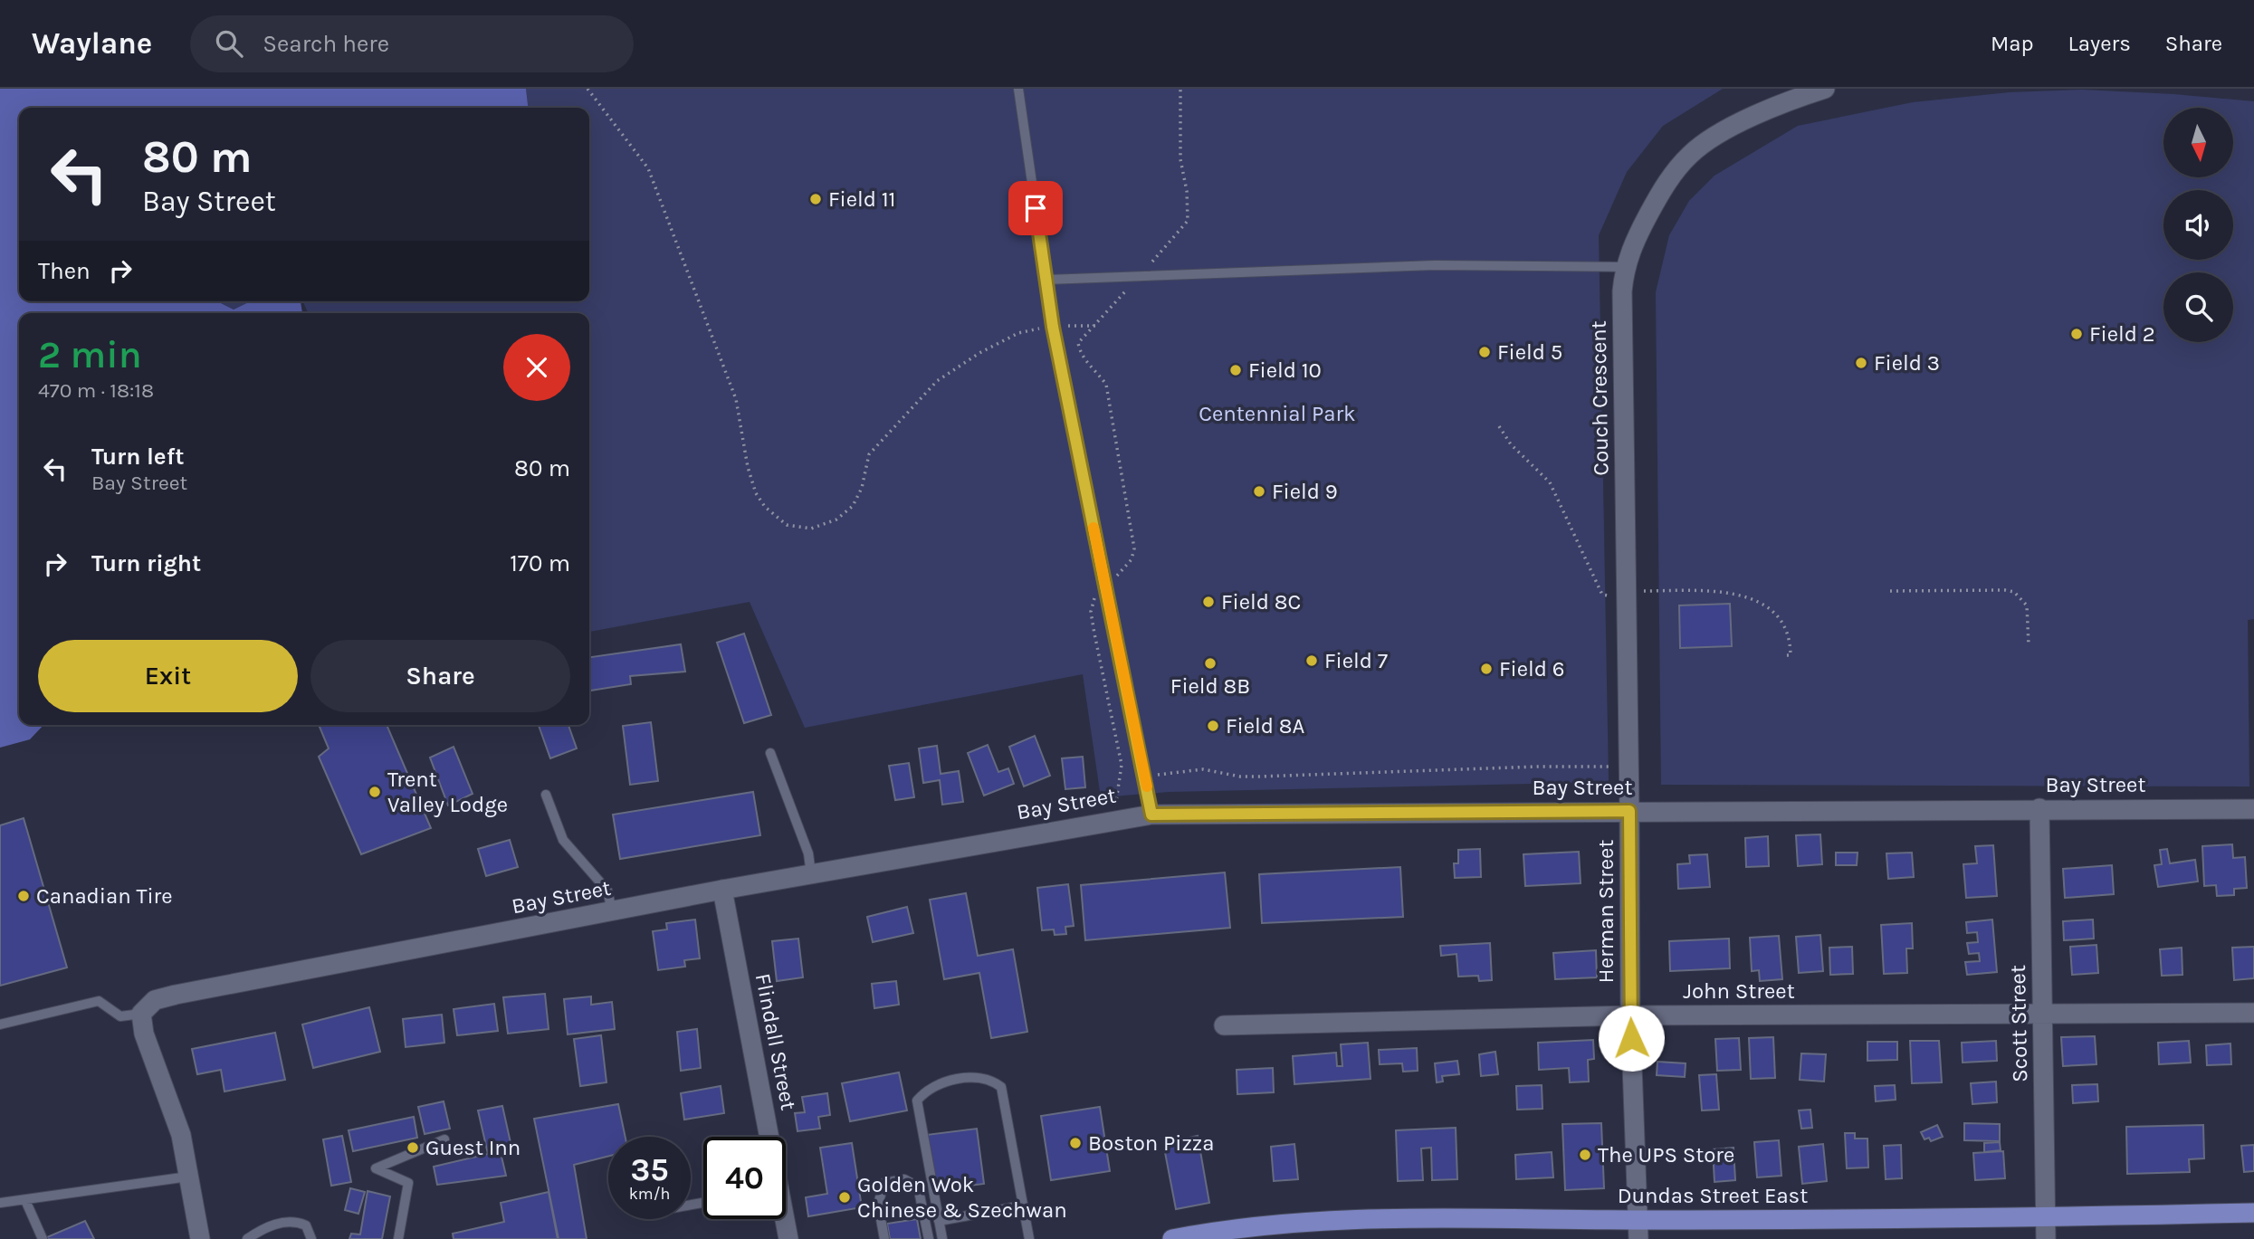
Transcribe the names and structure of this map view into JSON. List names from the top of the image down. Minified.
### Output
{"streets":{"main road":["Dundas Street East"],"street":["Couch Crescent","Bay Street","Herman Street","John Street","Scott Street","Flindall Street"]},"crossings":[["Couch Crescent","Bay Street"],["Couch Crescent","Herman Street"],["Bay Street","Herman Street"],["Bay Street","Scott Street"],["Bay Street","Flindall Street"],["Herman Street","John Street"],["Herman Street","Dundas Street East"],["John Street","Scott Street"],["Scott Street","Dundas Street East"]],"parks":["Centennial Park"],"places":["Field 11","Field 2","Field 5","Field 3","Field 10","Field 9","Field 8C","Field 7","Field 8B","Field 6","Field 8A","Trent Valley Lodge","Canadian Tire","Boston Pizza","Guest Inn","The UPS Store","Golden Wok Chinese & Szechwan"],"north":"bottom","page":{"header":"Waylane","search":"Search here","nav":["Map","Layers","Share"],"turn":["80 m","Bay Street"],"then":"Then","heading":["2 min","470 m · 18:18"],"list":[{"name":"Turn left","note":"Bay Street","value":"80 m"},{"name":"Turn right","value":"170 m"}],"buttons":["Exit","Share"],"speed":"35 km/h","limit":"40"}}
